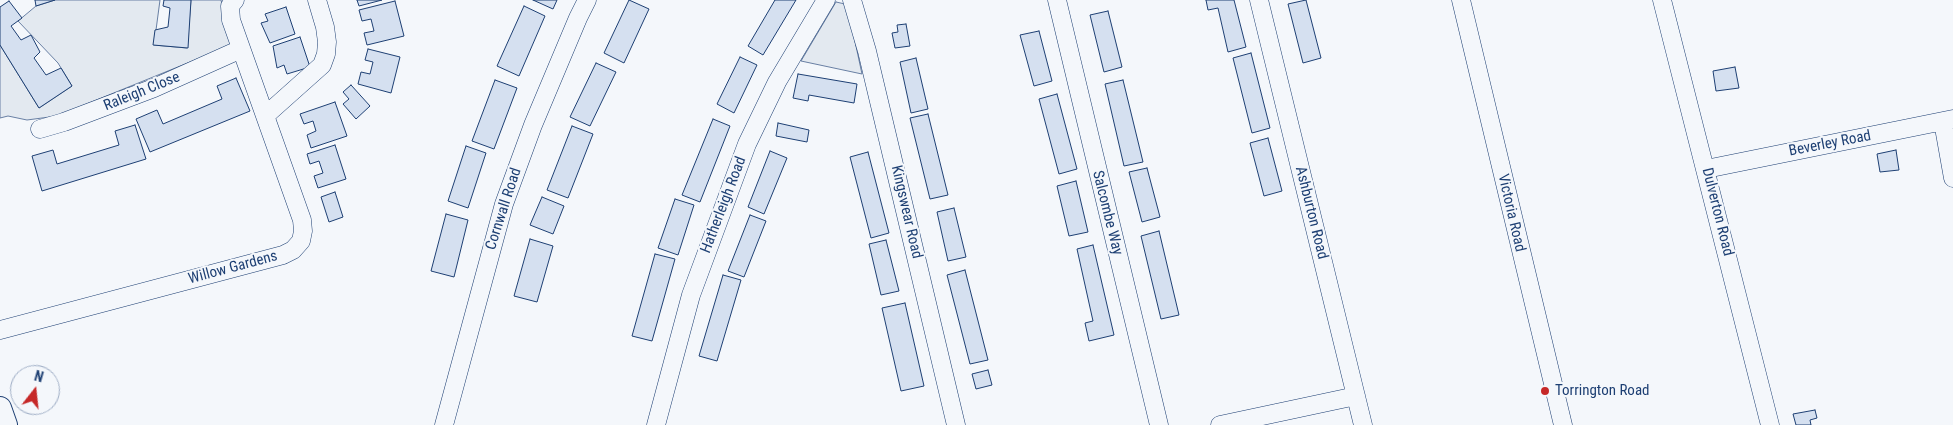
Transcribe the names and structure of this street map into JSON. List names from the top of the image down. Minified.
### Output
{"streets":{"street":["Raleigh Close","Beverley Road","Hatherleigh Road","Cornwall Road","Kingswear Road","Dulverton Road","Salcombe Way","Ashburton Road","Victoria Road","Willow Gardens"]},"crossings":[["Raleigh Close","Willow Gardens"],["Beverley Road","Dulverton Road"]],"places":["Torrington Road"],"north":"top"}
